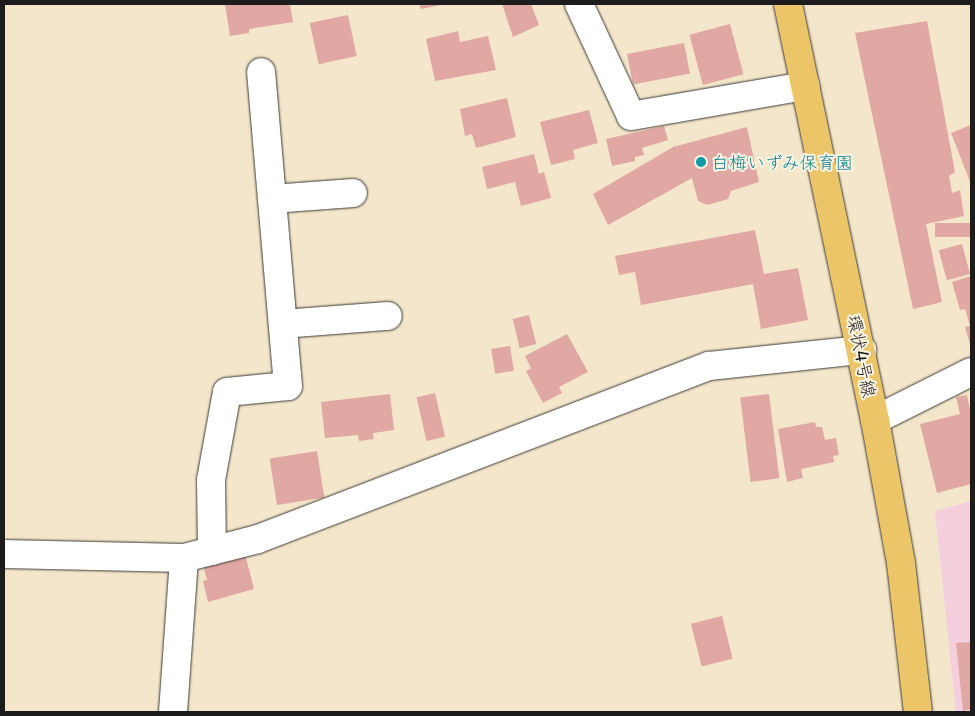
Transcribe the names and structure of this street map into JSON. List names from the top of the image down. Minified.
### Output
{"streets":{"main road":["環状4号線"]},"places":["白梅いずみ保育園"]}
